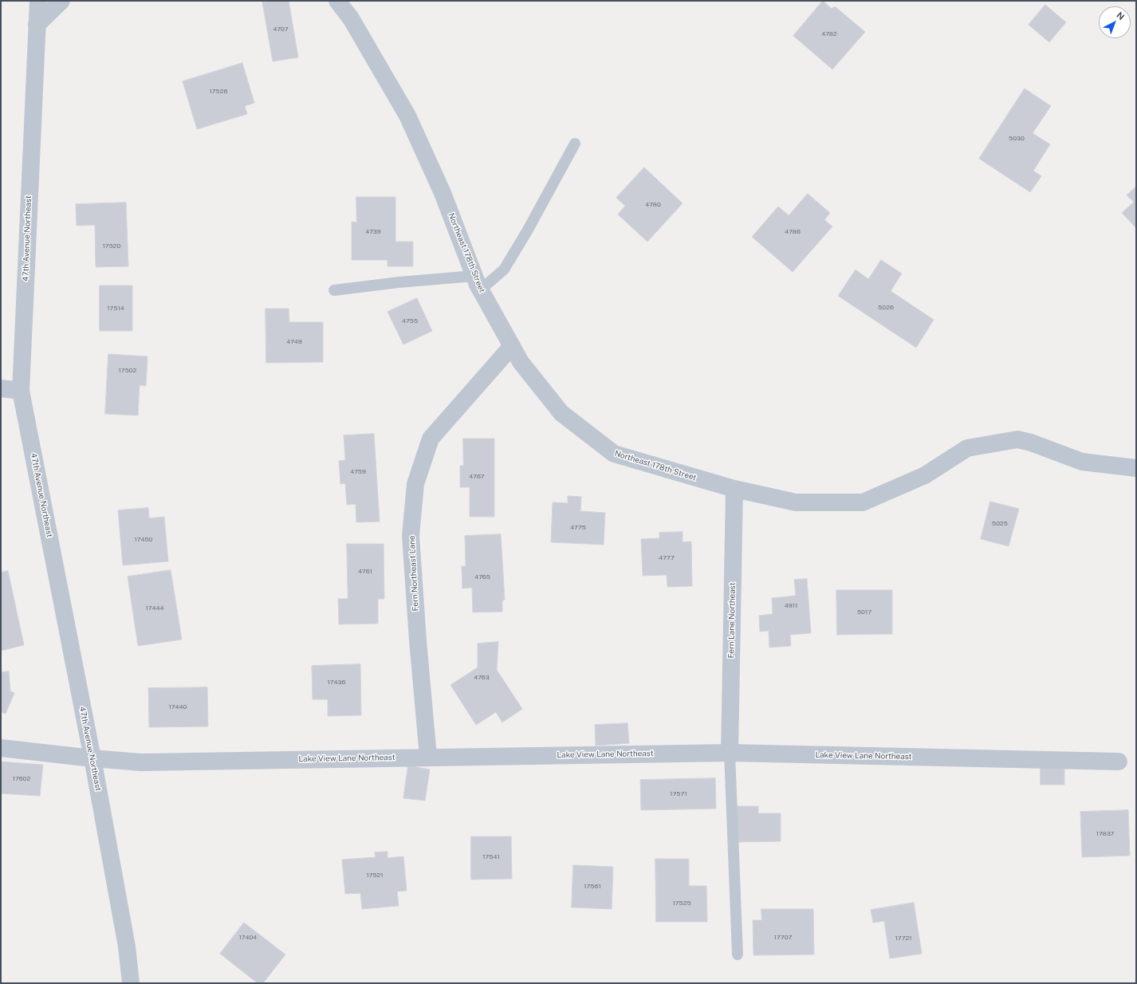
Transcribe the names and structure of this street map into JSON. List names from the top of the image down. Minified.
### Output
{"streets":{"street":["47th Avenue Northeast","Northeast 178th Street","Fern Northeast Lane","Fern Lane Northeast","Lake View Lane Northeast"]},"crossings":[["47th Avenue Northeast","Lake View Lane Northeast"],["Northeast 178th Street","Fern Northeast Lane"],["Northeast 178th Street","Fern Lane Northeast"],["Fern Northeast Lane","Lake View Lane Northeast"],["Fern Lane Northeast","Lake View Lane Northeast"]],"house_numbers":["4707","4782","17526","5030","4780","4739","4786","17520","5026","17514","4755","4749","17502","4759","4767","5025","4775","17450","4777","4761","4765","4911","17444","5017","4763","17436","17440","17602","17571","17837","17541","17521","17561","17525","17404","17707","17721"],"north":"top right"}
